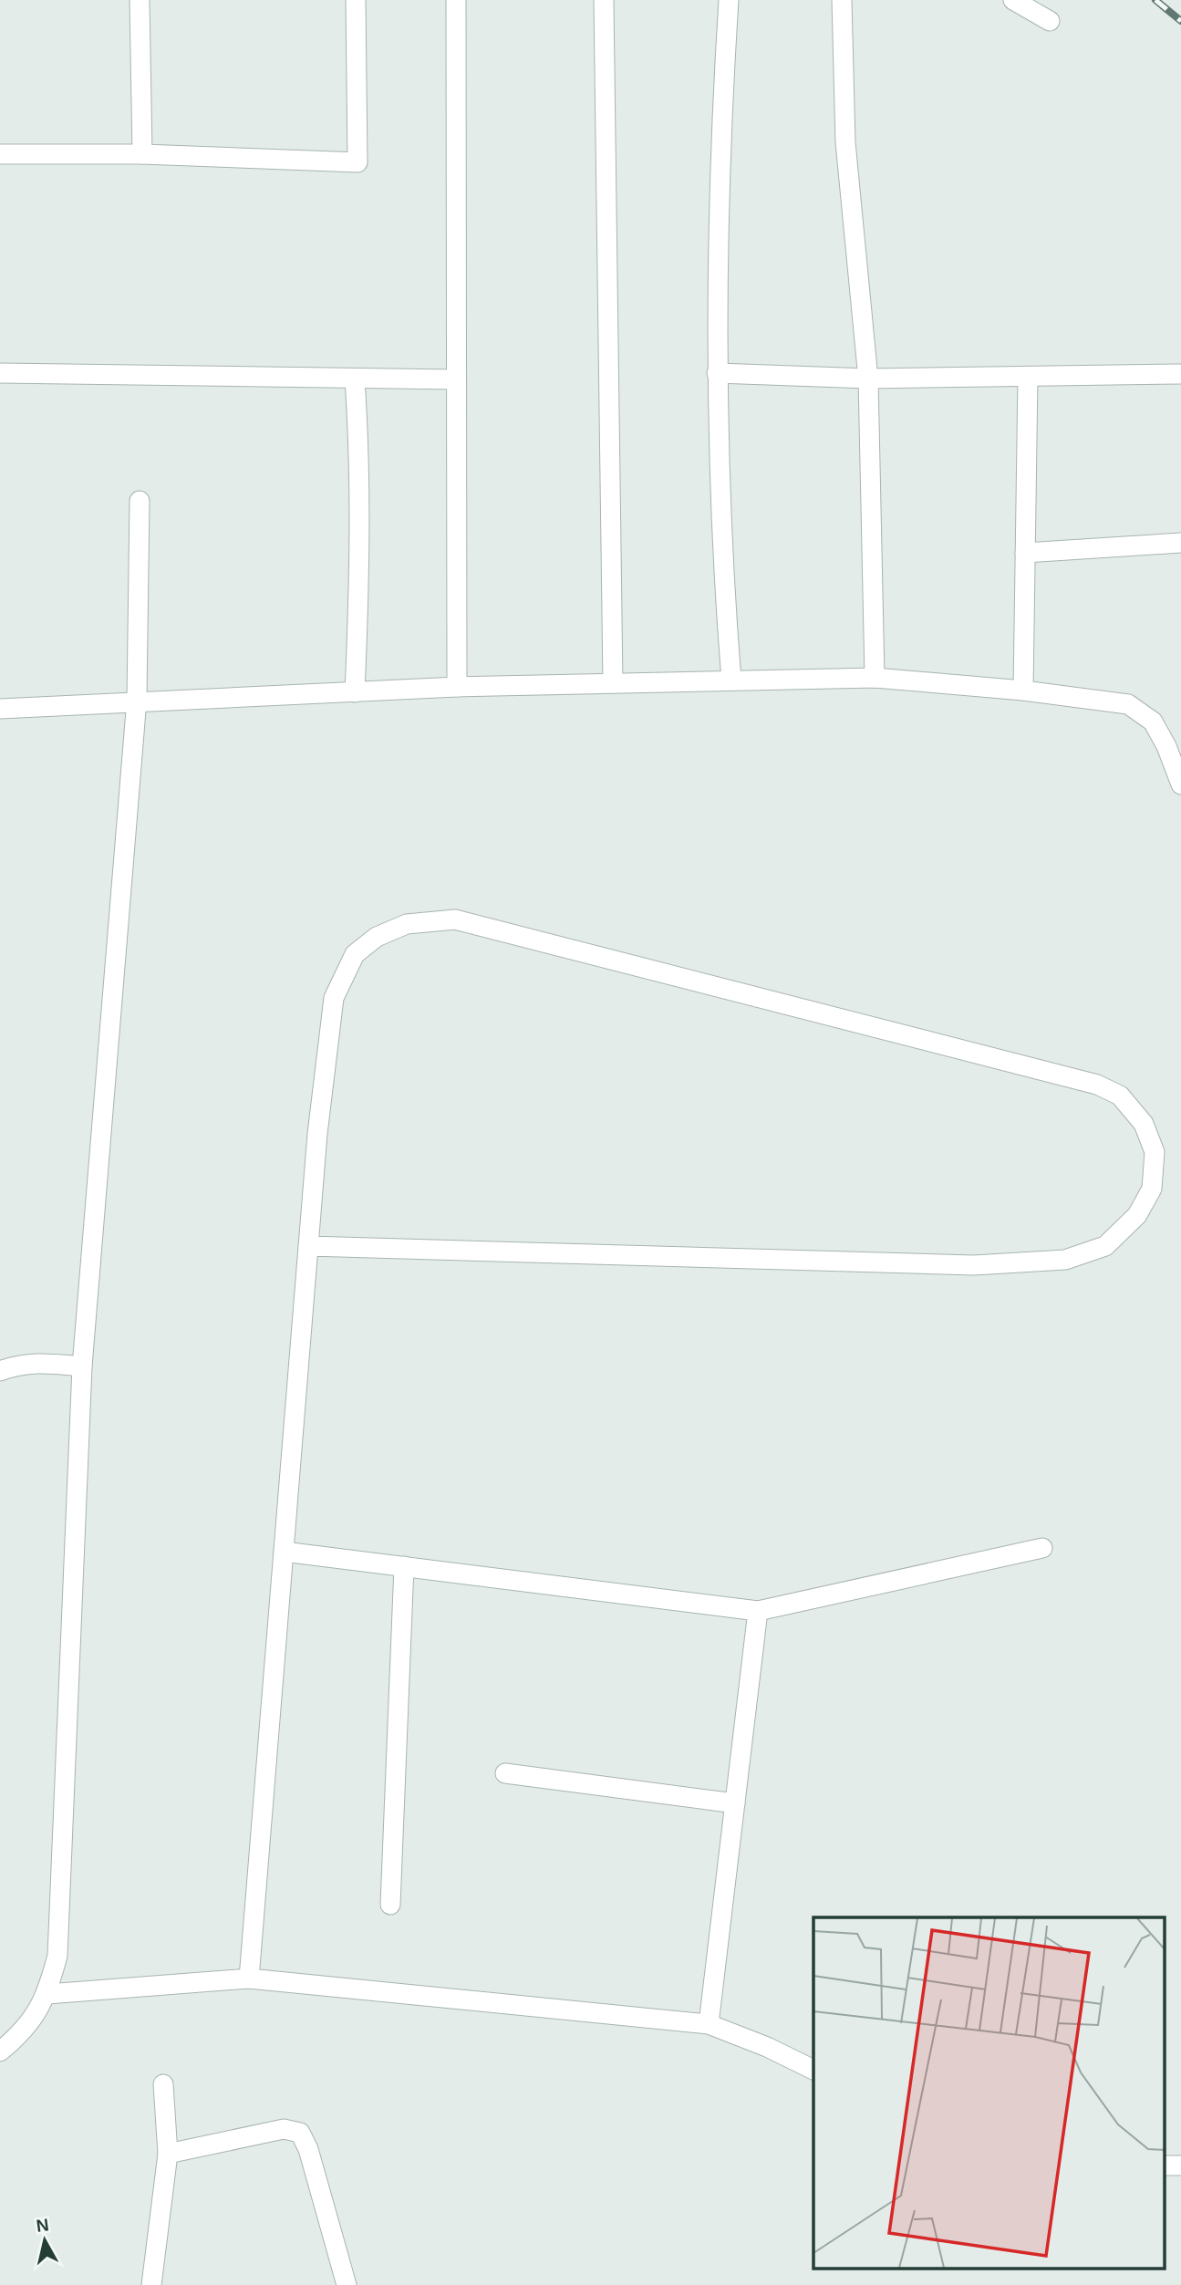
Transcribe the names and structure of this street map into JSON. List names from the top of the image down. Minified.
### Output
{"north":"top"}
